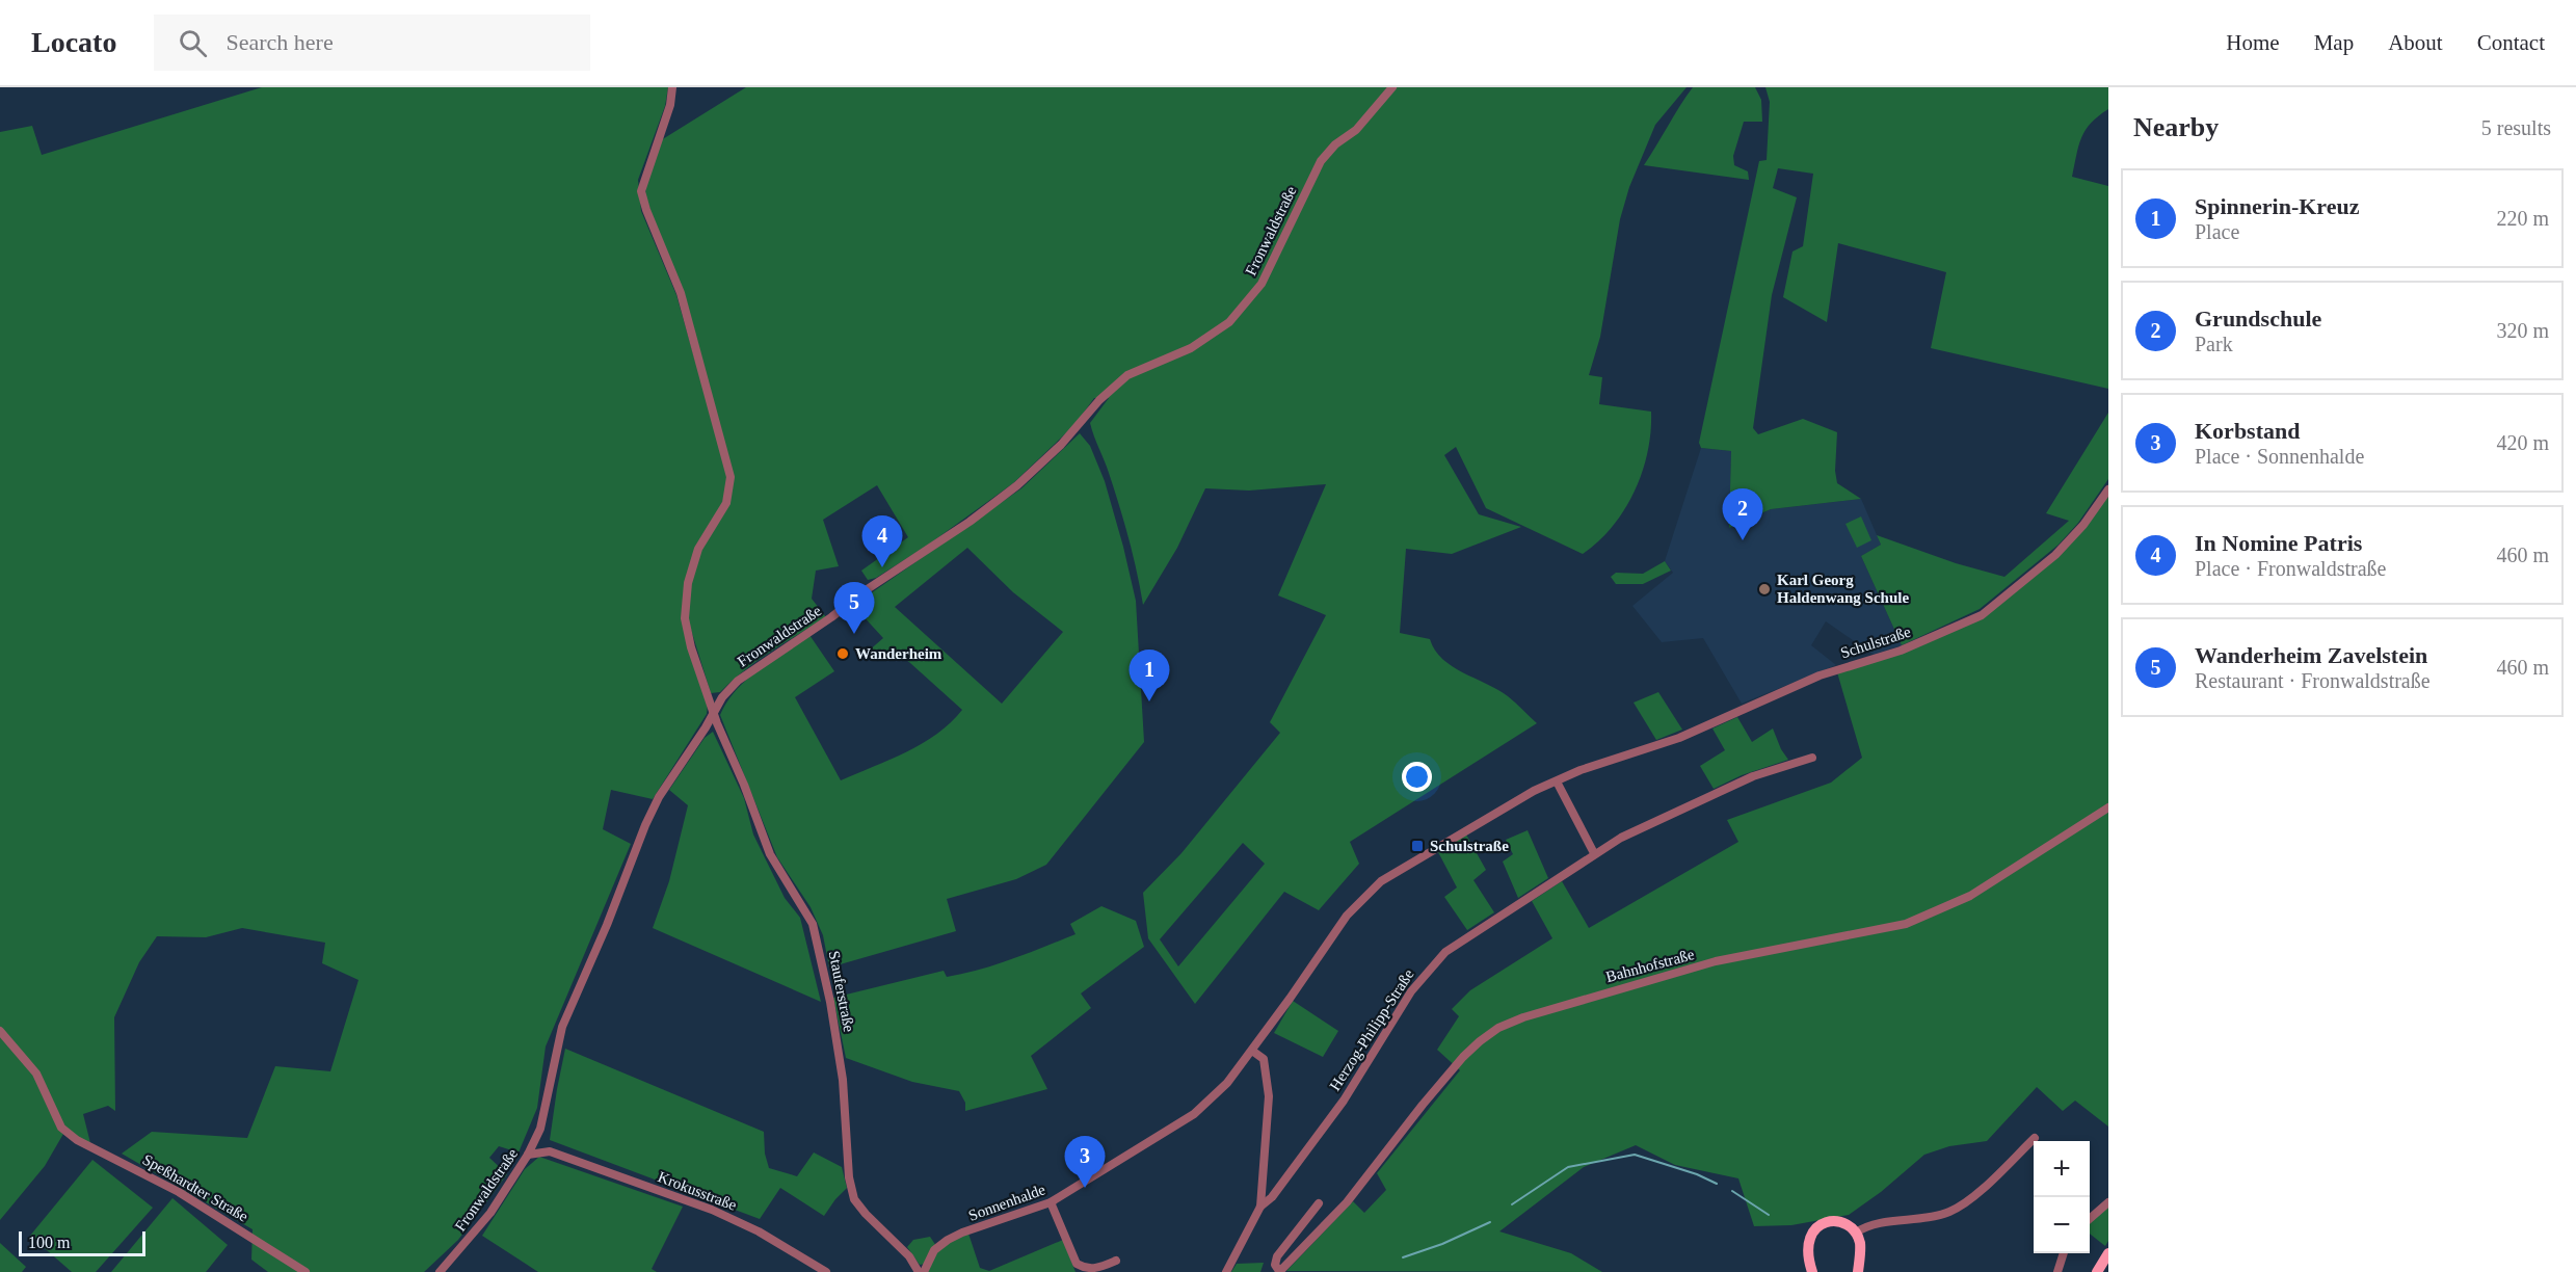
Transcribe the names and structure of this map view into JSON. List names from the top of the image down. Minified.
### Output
{"streets":{"street":["Fronwaldstraße","Schulstraße","Bahnhofstraße","Stauferstraße","Herzog-Philipp-Straße","Speßhardter Straße","Krokusstraße","Sonnenhalde"]},"crossings":[["Fronwaldstraße","Stauferstraße"],["Fronwaldstraße","Krokusstraße"],["Schulstraße","Sonnenhalde"]],"places":{"other":["Karl Georg Haldenwang Schule","Wanderheim"],"transit":["Schulstraße"]},"scale_bar":"100 m","page":{"header":"Locato","search":"Search here","nav":["Home","Map","About","Contact"],"heading":["Nearby","5 results"],"list":[{"mark":"1","name":"Spinnerin-Kreuz","note":"Place","value":"220 m"},{"mark":"2","name":"Grundschule","note":"Park","value":"320 m"},{"mark":"3","name":"Korbstand","note":"Place · Sonnenhalde","value":"420 m"},{"mark":"4","name":"In Nomine Patris","note":"Place · Fronwaldstraße","value":"460 m"},{"mark":"5","name":"Wanderheim Zavelstein","note":"Restaurant · Fronwaldstraße","value":"460 m"}],"pins":["2","4","5","1","3"],"map_buttons":["+","−"],"scale":"100 m"}}
